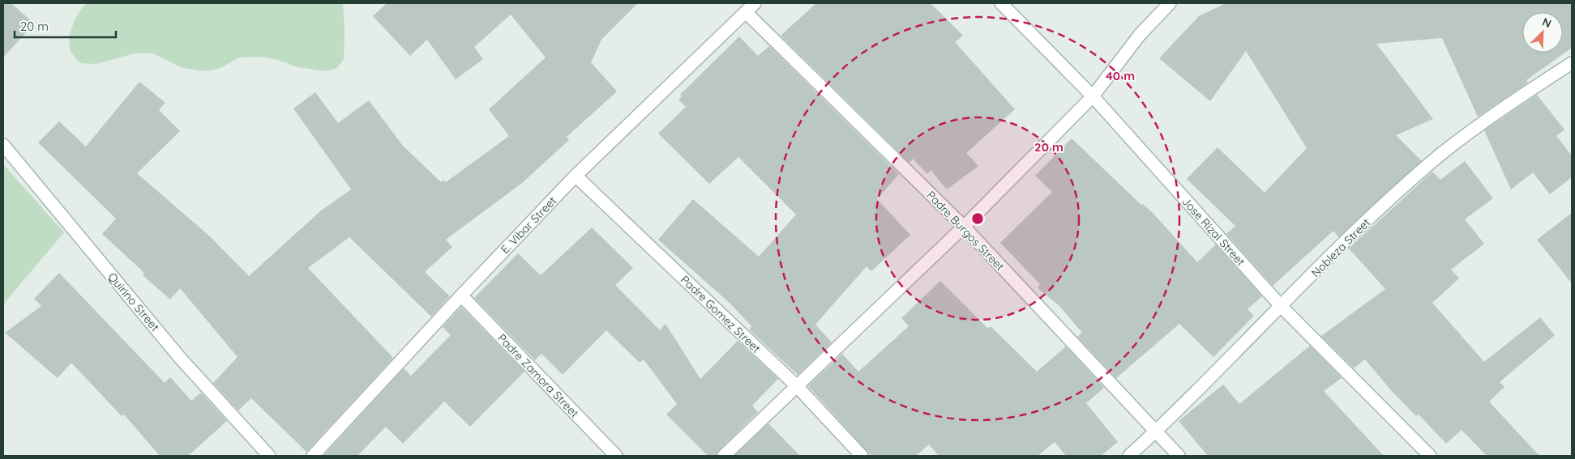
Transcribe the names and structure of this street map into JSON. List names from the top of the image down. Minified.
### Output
{"streets":{"street":["E. Vibar Street","Padre Burgos Street","Jose Rizal Street","Nobleza Street","Quirino Street","Padre Gomez Street","Padre Zamora Street"]},"crossings":[["E. Vibar Street","Padre Burgos Street"],["E. Vibar Street","Padre Gomez Street"],["E. Vibar Street","Padre Zamora Street"],["Padre Burgos Street","Nobleza Street"],["Jose Rizal Street","Nobleza Street"]],"scale_bar":"20 m","north":"top right","rings":["40 m","20 m"]}
